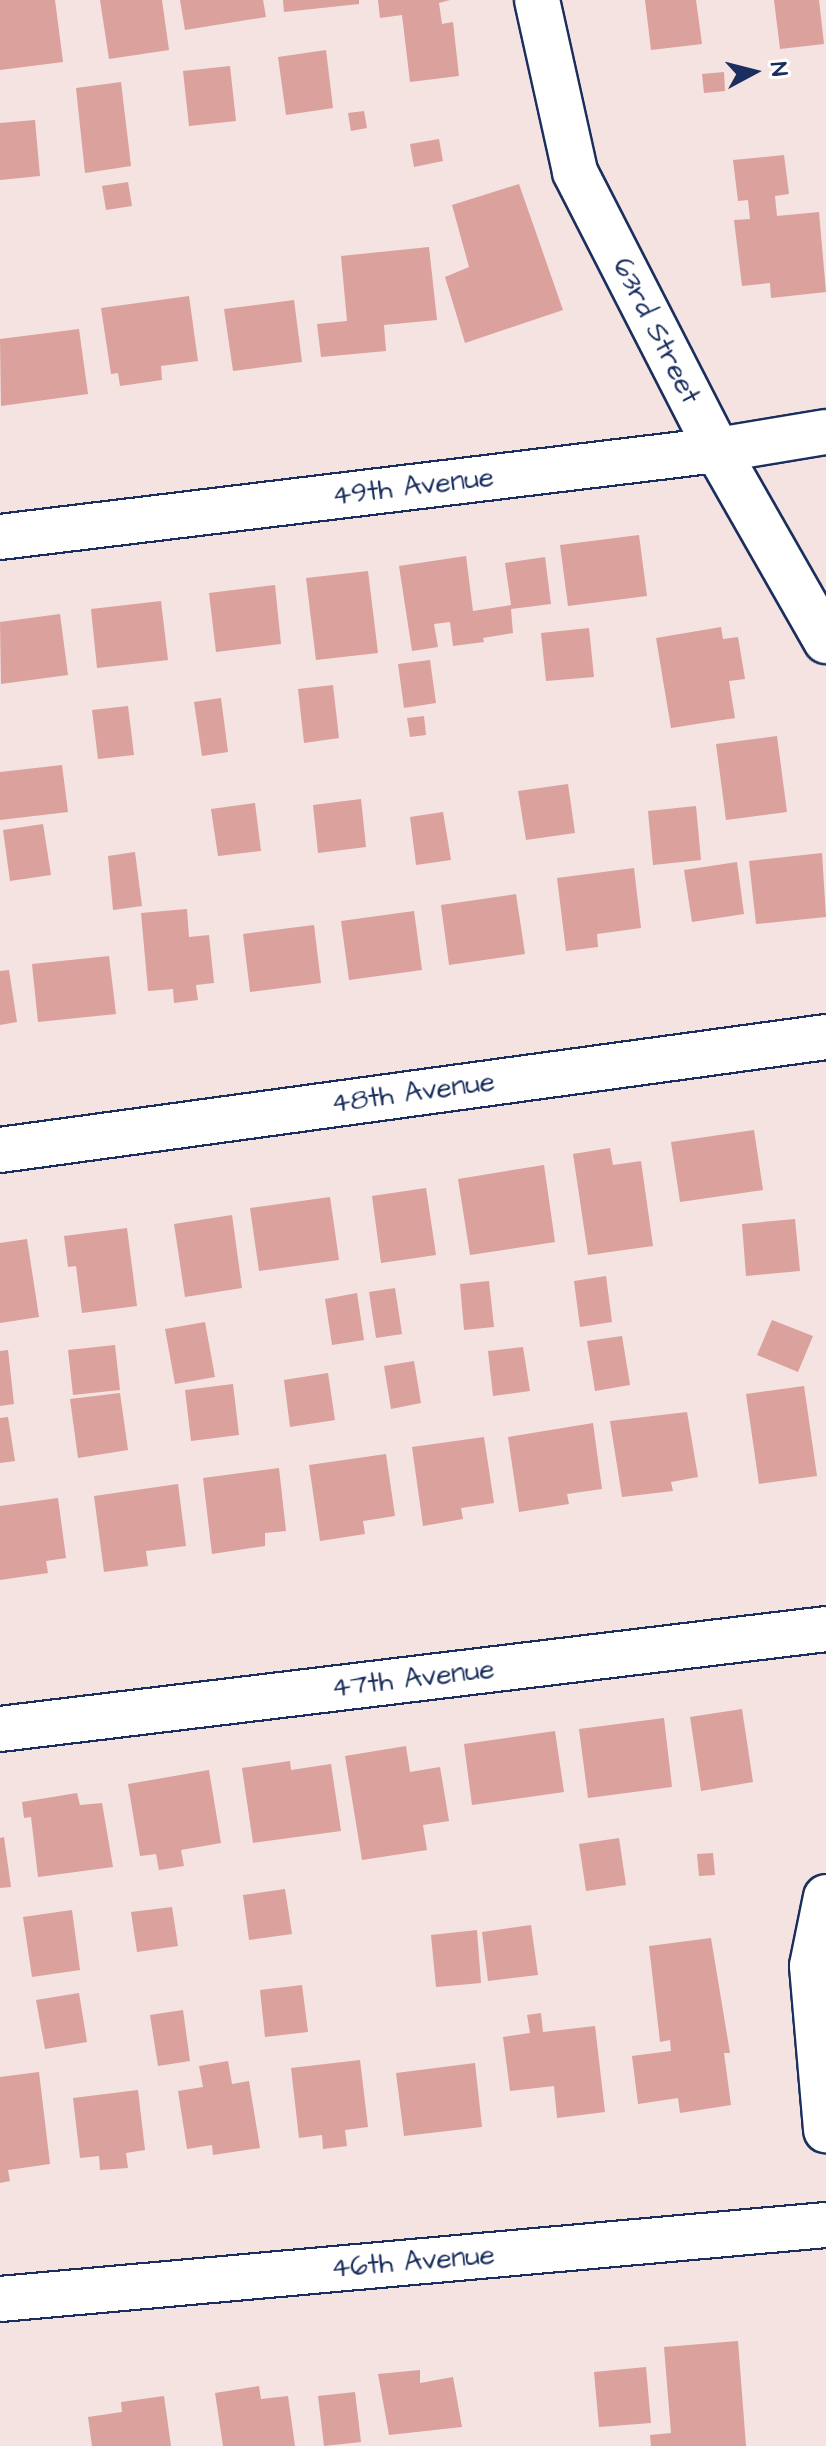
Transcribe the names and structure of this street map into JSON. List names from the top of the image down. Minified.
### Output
{"streets":{"street":["63rd Street","49th Avenue","48th Avenue","47th Avenue","46th Avenue"]},"crossings":[["63rd Street","49th Avenue"]],"north":"right"}
